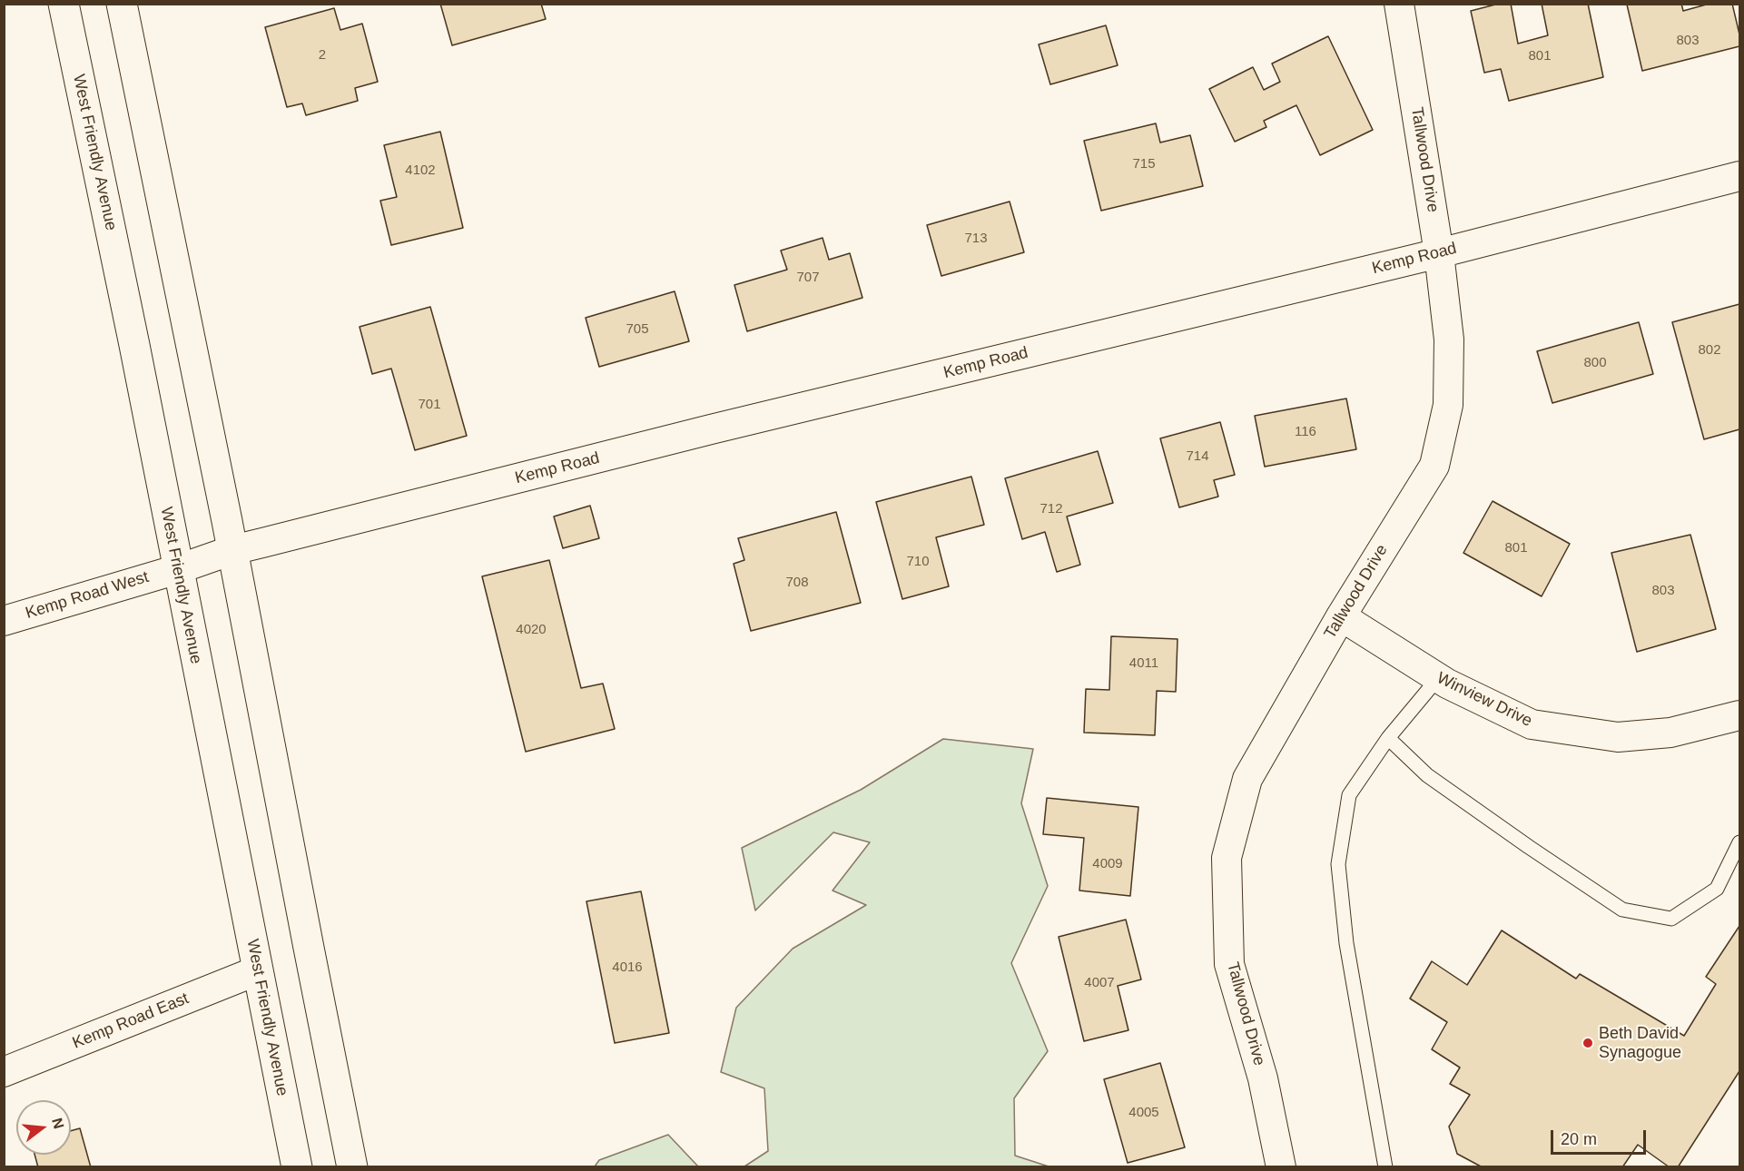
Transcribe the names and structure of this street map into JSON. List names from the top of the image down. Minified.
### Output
{"streets":{"main road":["West Friendly Avenue"],"street":["Tallwood Drive","Kemp Road","Kemp Road West","Winview Drive","Kemp Road East"]},"crossings":[["West Friendly Avenue","Kemp Road West"],["West Friendly Avenue","Kemp Road East"],["Tallwood Drive","Kemp Road"],["Tallwood Drive","Winview Drive"],["Kemp Road","Kemp Road West"]],"places":["Beth David Synagogue"],"house_numbers":["803","2","801","715","4102","713","707","705","802","800","701","116","714","712","801","710","708","803","4020","4011","4009","4016","4007","4005"],"scale_bar":"20 m","north":"right"}
